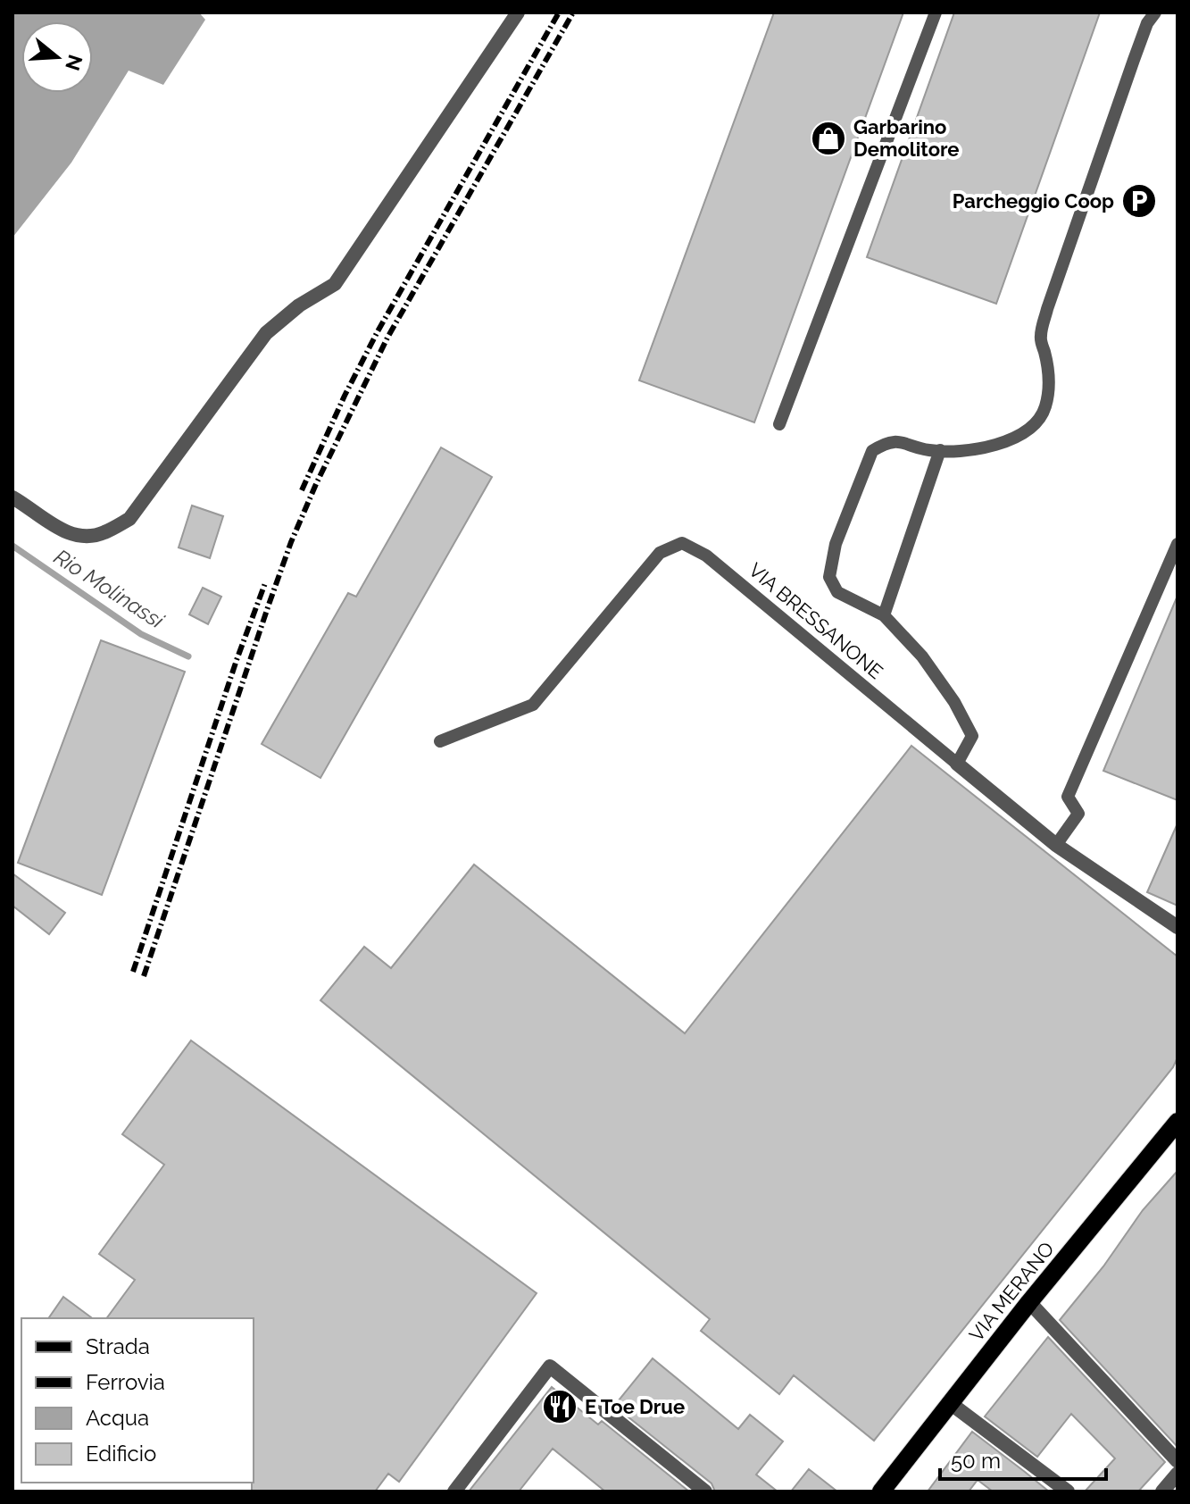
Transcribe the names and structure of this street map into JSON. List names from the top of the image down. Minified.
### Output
{"streets":{"main road":["VIA MERANO"],"street":["VIA BRESSANONE"]},"water":["Rio Molinassi"],"places":{"shop":["Garbarino Demolitore"],"parking":["Parcheggio Coop"],"restaurant":["E Toe Drue"]},"legend":["Strada","Ferrovia","Acqua","Edificio"],"scale_bar":"50 m","north":"right"}
